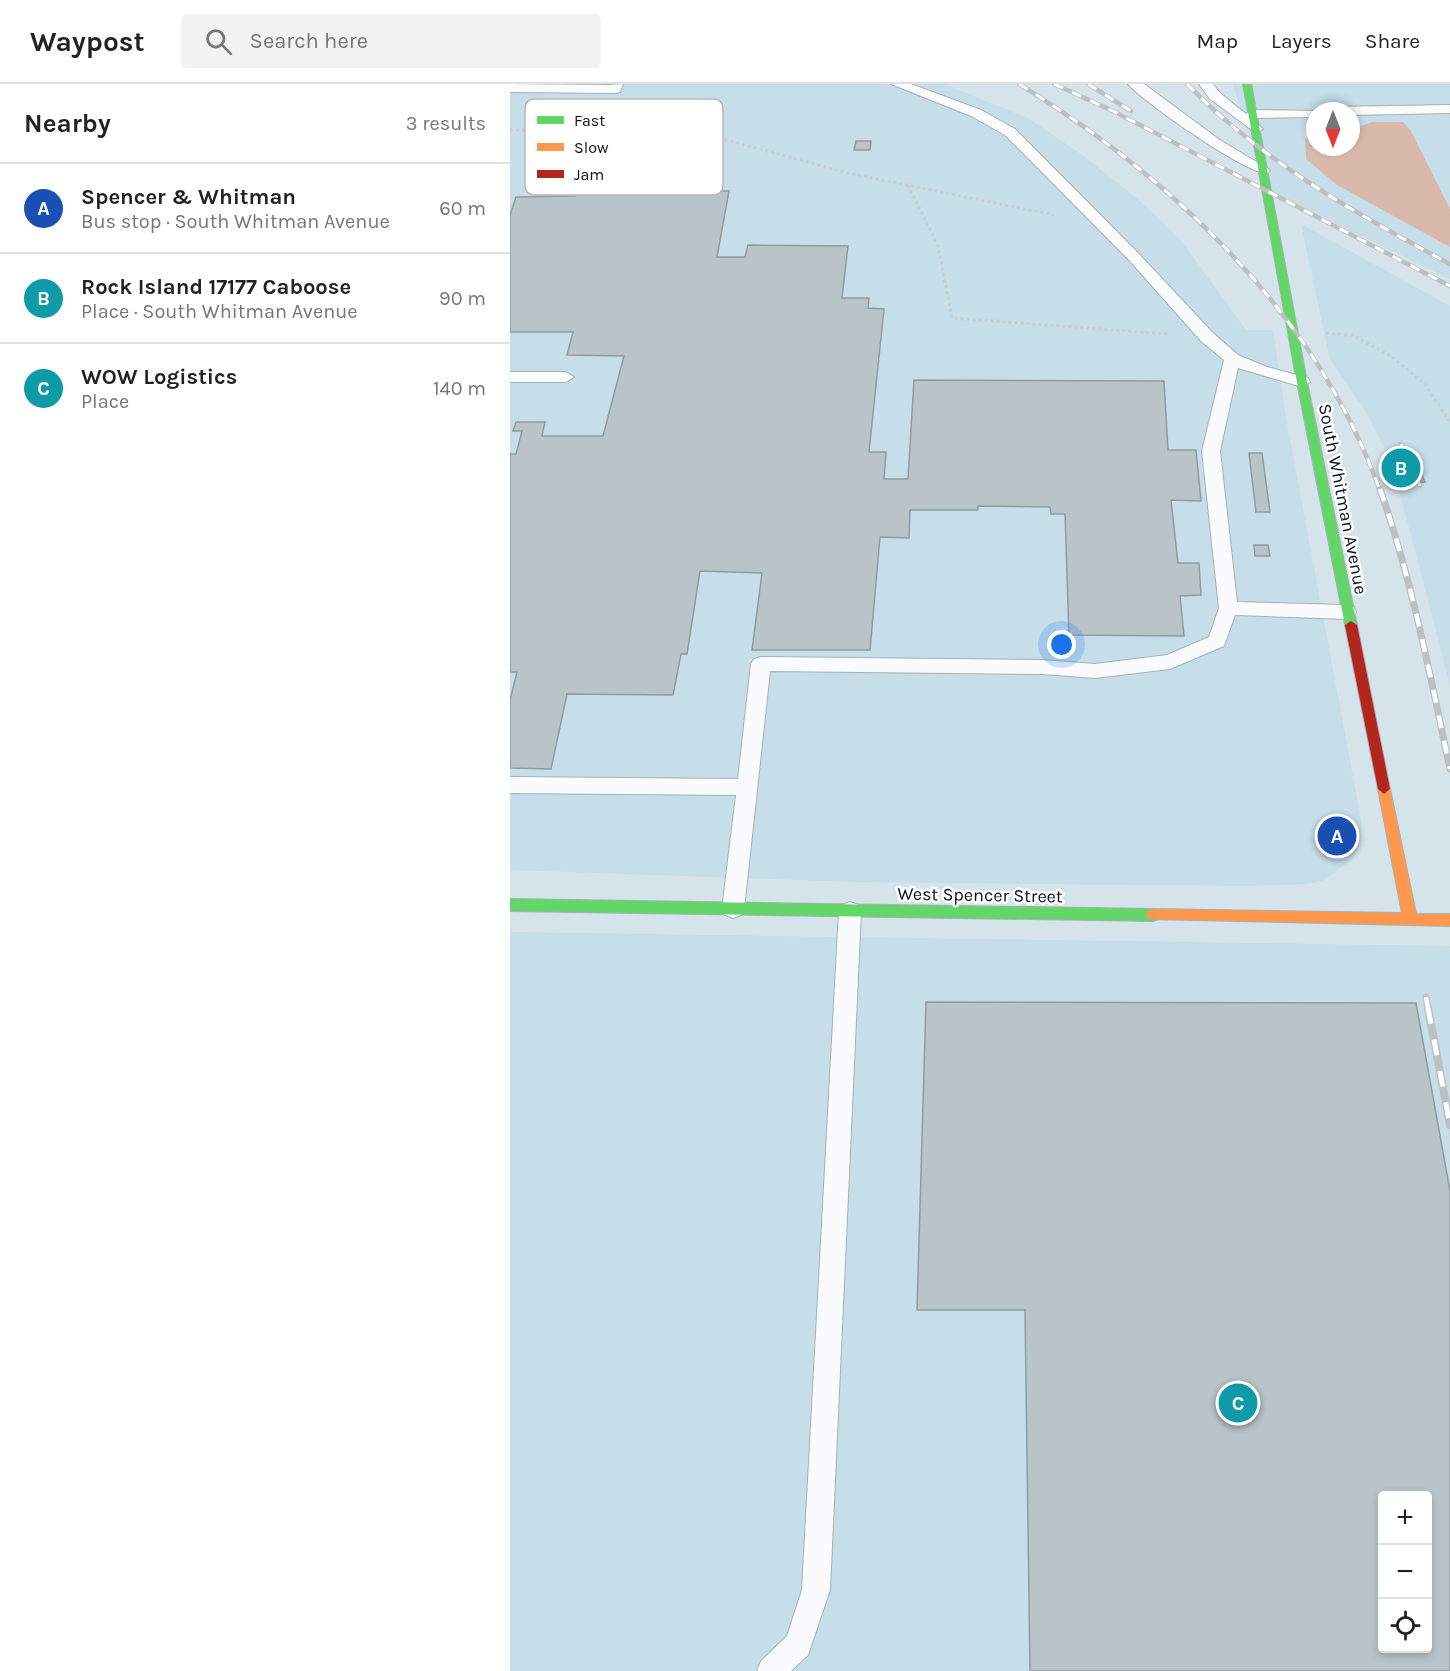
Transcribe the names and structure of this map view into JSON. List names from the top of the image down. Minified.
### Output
{"streets":{"street":["South Whitman Avenue","West Spencer Street"]},"crossings":[["South Whitman Avenue","West Spencer Street"]],"legend":["Fast","Slow","Jam"],"north":"bottom","page":{"header":"Waypost","search":"Search here","nav":["Map","Layers","Share"],"heading":["Nearby","3 results"],"list":[{"mark":"A","name":"Spencer & Whitman","note":"Bus stop · South Whitman Avenue","value":"60 m"},{"mark":"B","name":"Rock Island 17177 Caboose","note":"Place · South Whitman Avenue","value":"90 m"},{"mark":"C","name":"WOW Logistics","note":"Place","value":"140 m"}],"pins":["B","A","C"],"map_buttons":["+","−"]}}
